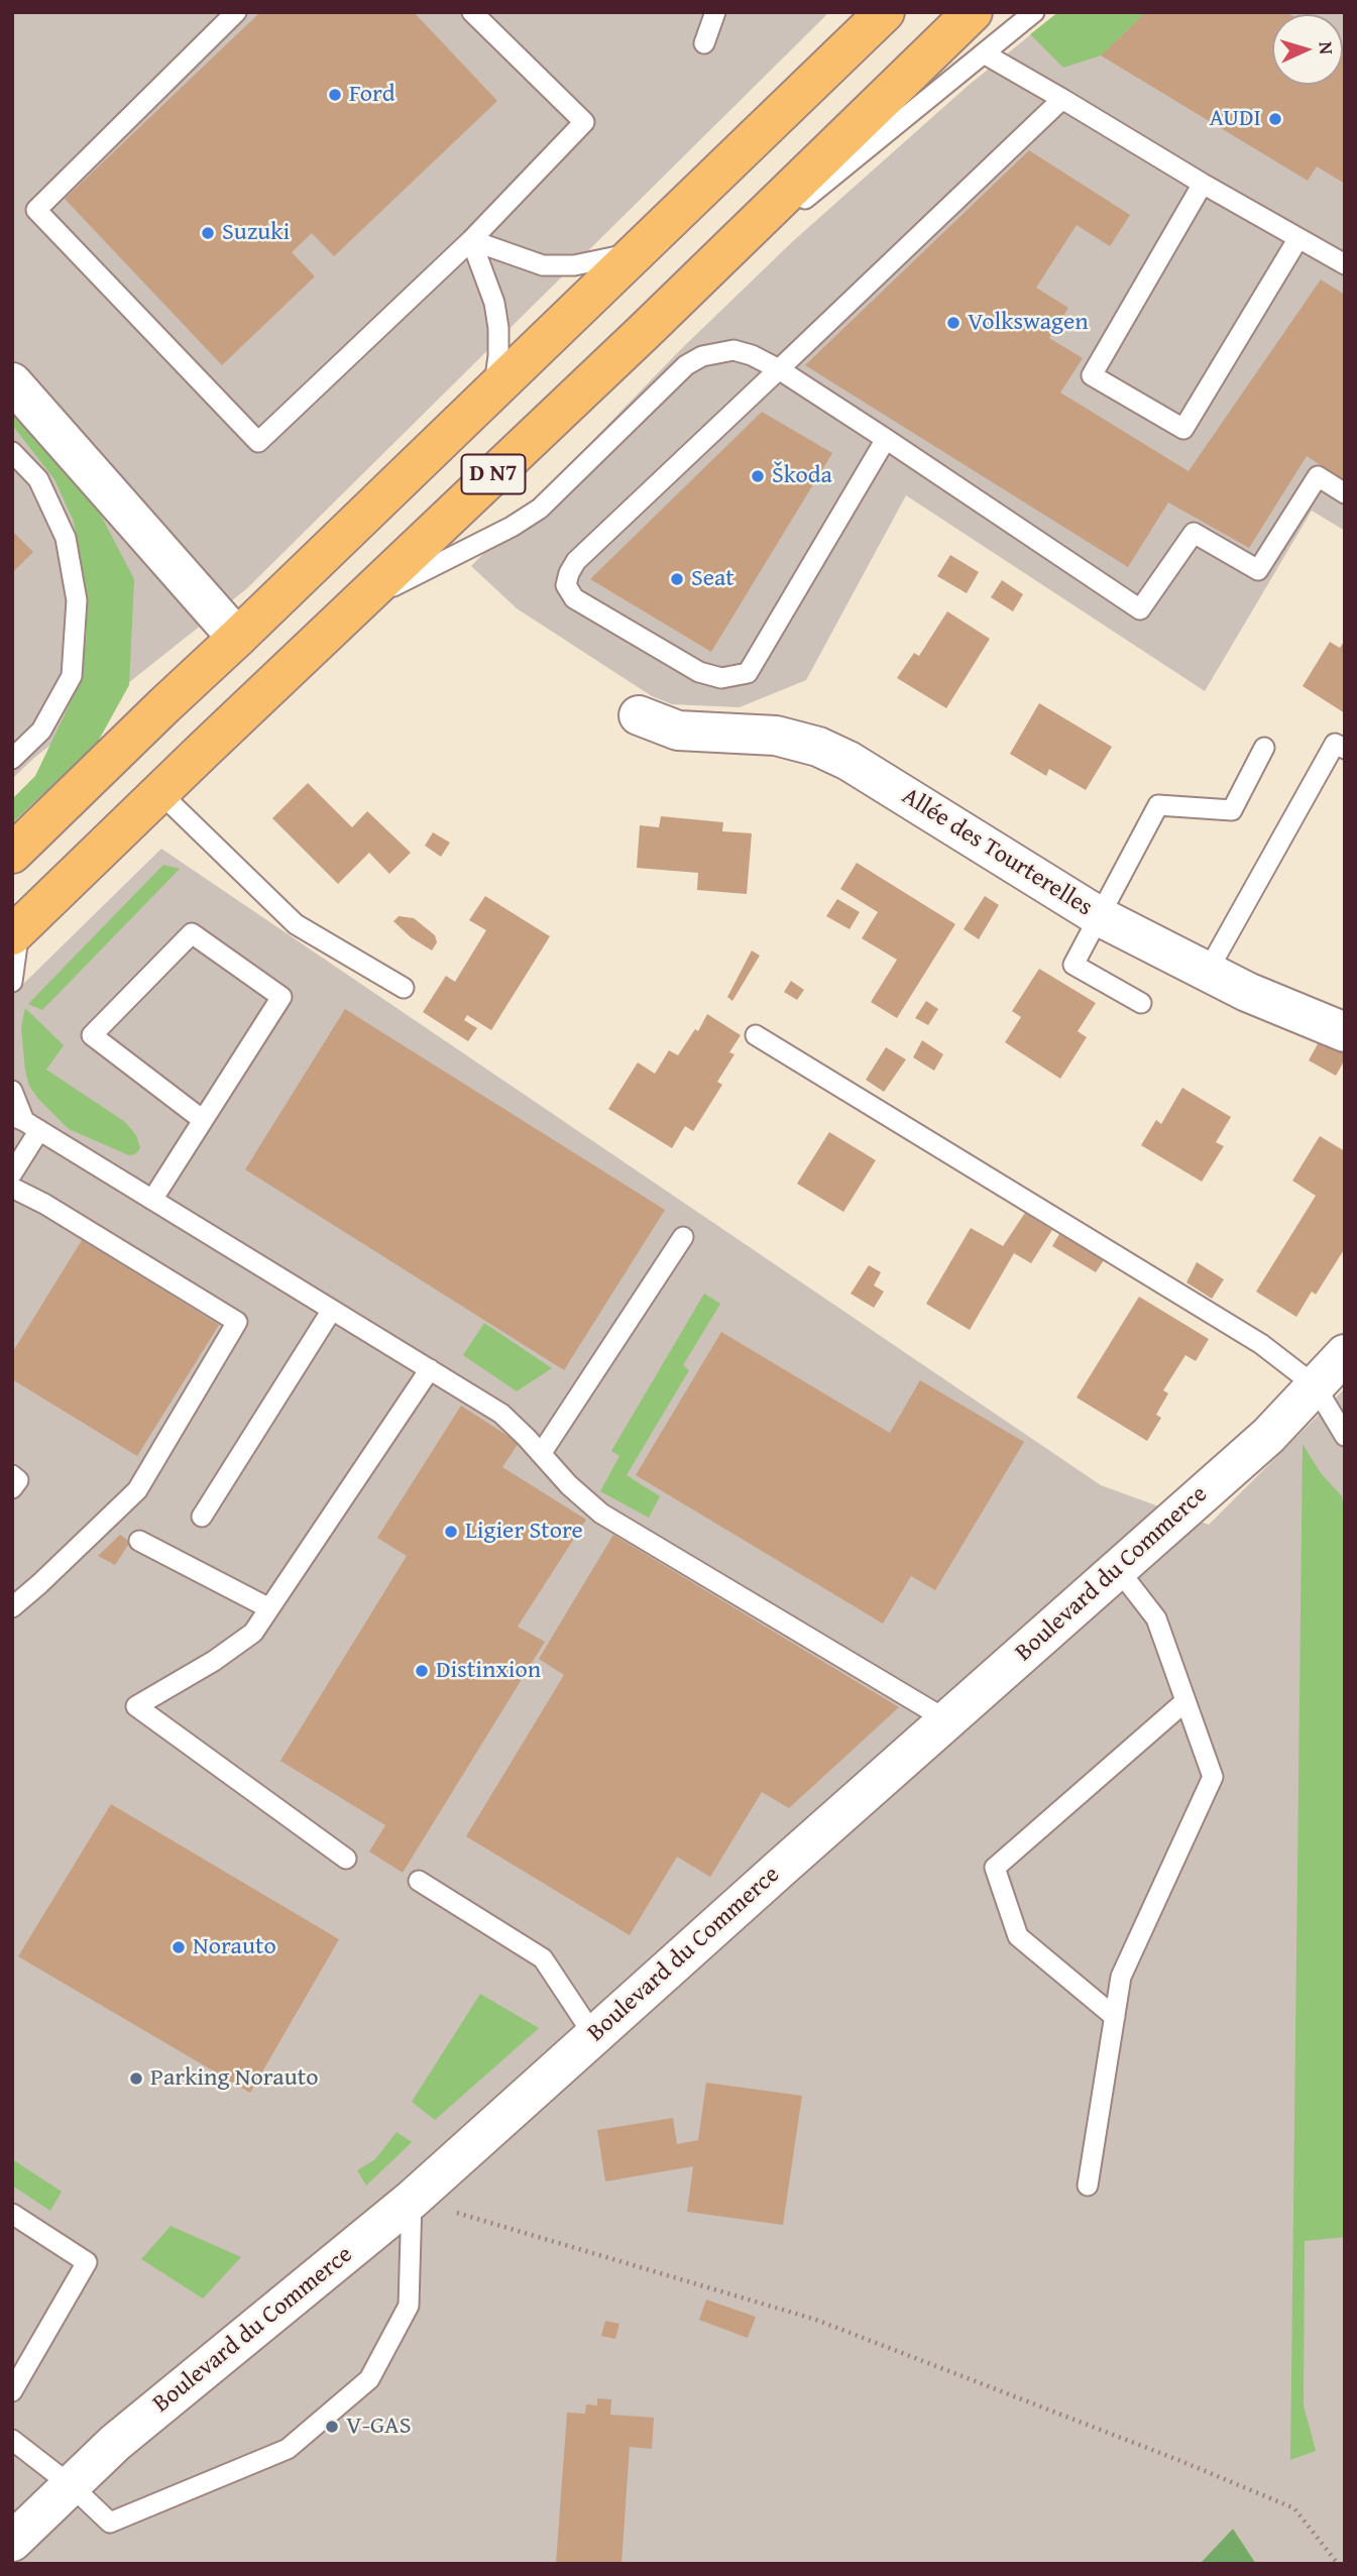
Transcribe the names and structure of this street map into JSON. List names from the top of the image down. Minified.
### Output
{"streets":{"main road":["D N7"],"street":["Allée des Tourterelles","Boulevard du Commerce"]},"places":["Ford","AUDI","Suzuki","Volkswagen","Škoda","Seat","Ligier Store","Distinxion","Norauto","Parking Norauto","V-GAS"],"north":"right"}
